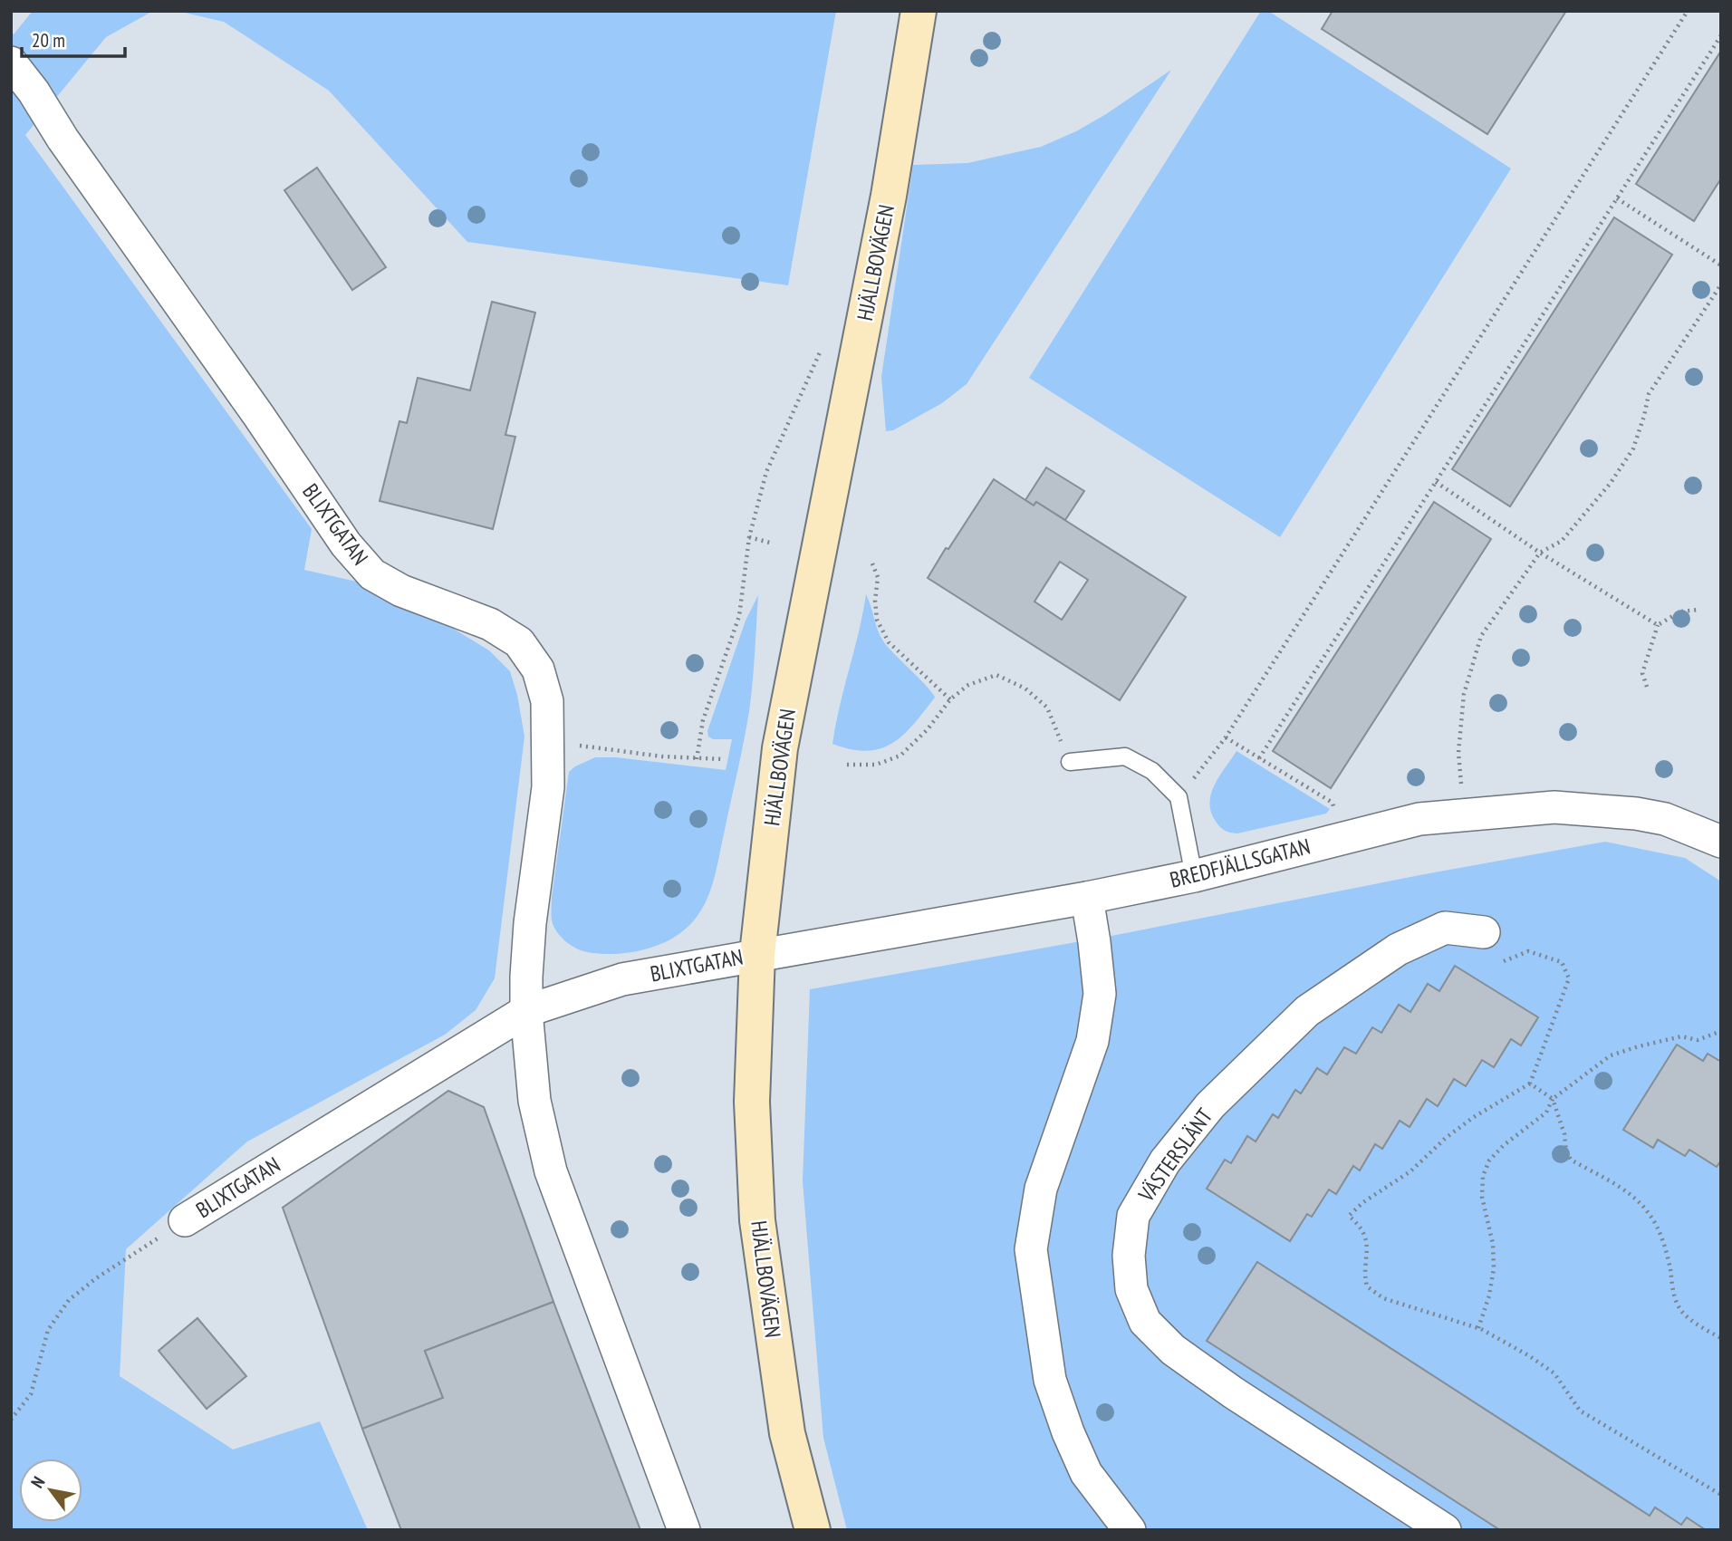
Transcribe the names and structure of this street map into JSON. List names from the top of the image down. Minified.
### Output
{"streets":{"street":["HJÄLLBOVÄGEN","BLIXTGATAN","BREDFJÄLLSGATAN","VÄSTERSLÄNT"]},"crossings":[["HJÄLLBOVÄGEN","BLIXTGATAN"],["HJÄLLBOVÄGEN","BREDFJÄLLSGATAN"],["BLIXTGATAN","BREDFJÄLLSGATAN"]],"scale_bar":"20 m","north":"top left"}
